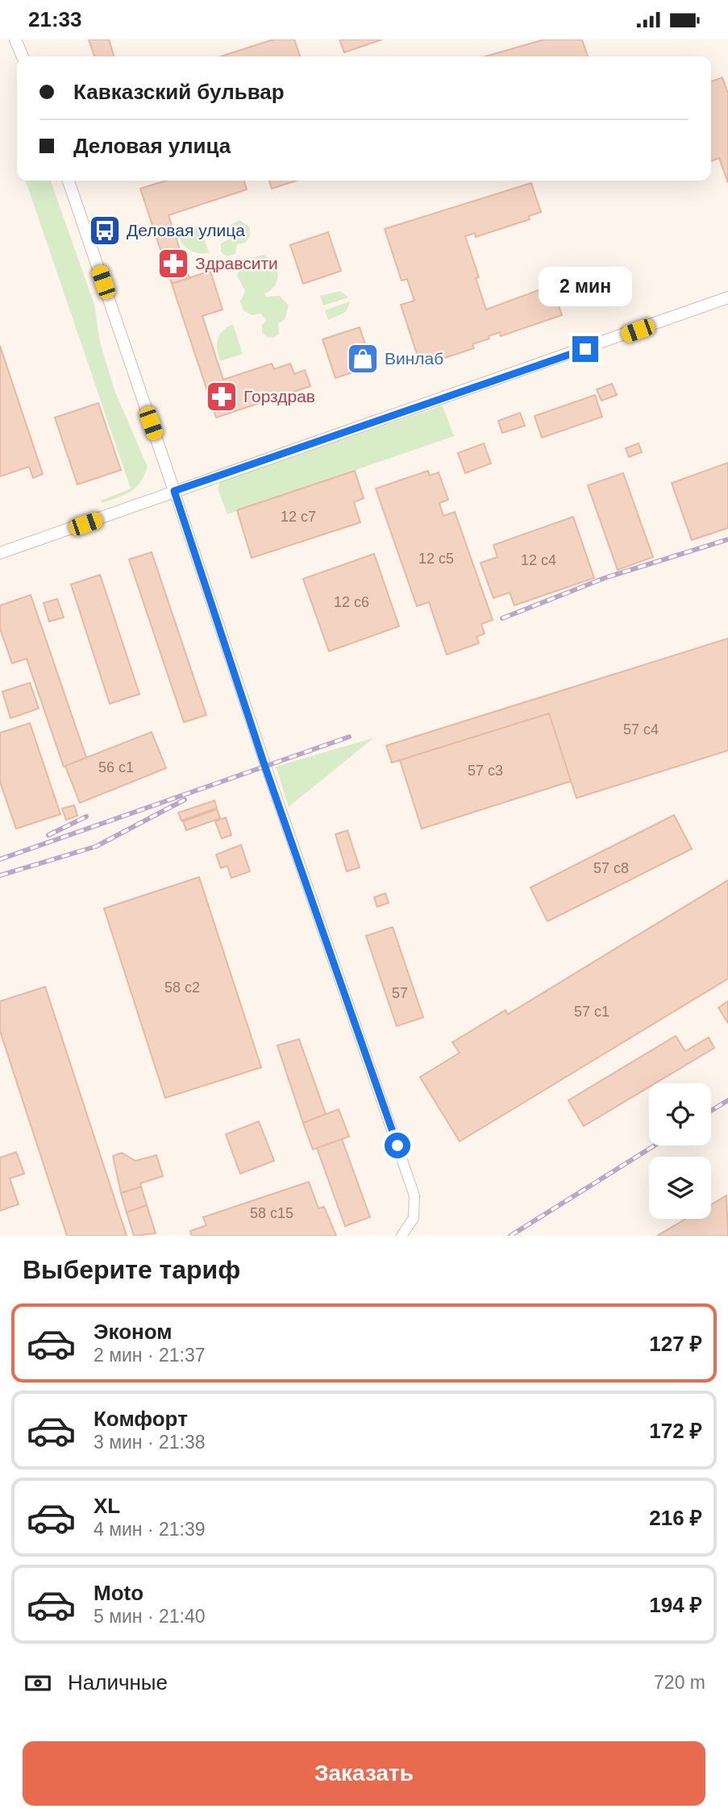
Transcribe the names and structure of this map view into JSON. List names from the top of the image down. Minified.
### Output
{"places":{"bus stop":["Деловая улица"],"pharmacy":["Здравсити","Горздрав"],"shop":["Винлаб"]},"house_numbers":["12 с7","12 с5","12 с4","12 с6","57 с4","56 с1","57 с3","57 с8","58 с2","57","57 с1","58 с15"],"page":{"status":"21:33","banner":["Кавказский бульвар","Деловая улица"],"bubble":"2 мин","heading":"Выберите тариф","list":[{"name":"Эконом","note":"2 мин · 21:37","value":"127 ₽"},{"name":"Комфорт","note":"3 мин · 21:38","value":"172 ₽"},{"name":"XL","note":"4 мин · 21:39","value":"216 ₽"},{"name":"Moto","note":"5 мин · 21:40","value":"194 ₽"}],"pay":["Наличные","720 m"],"buttons":"Заказать"}}
